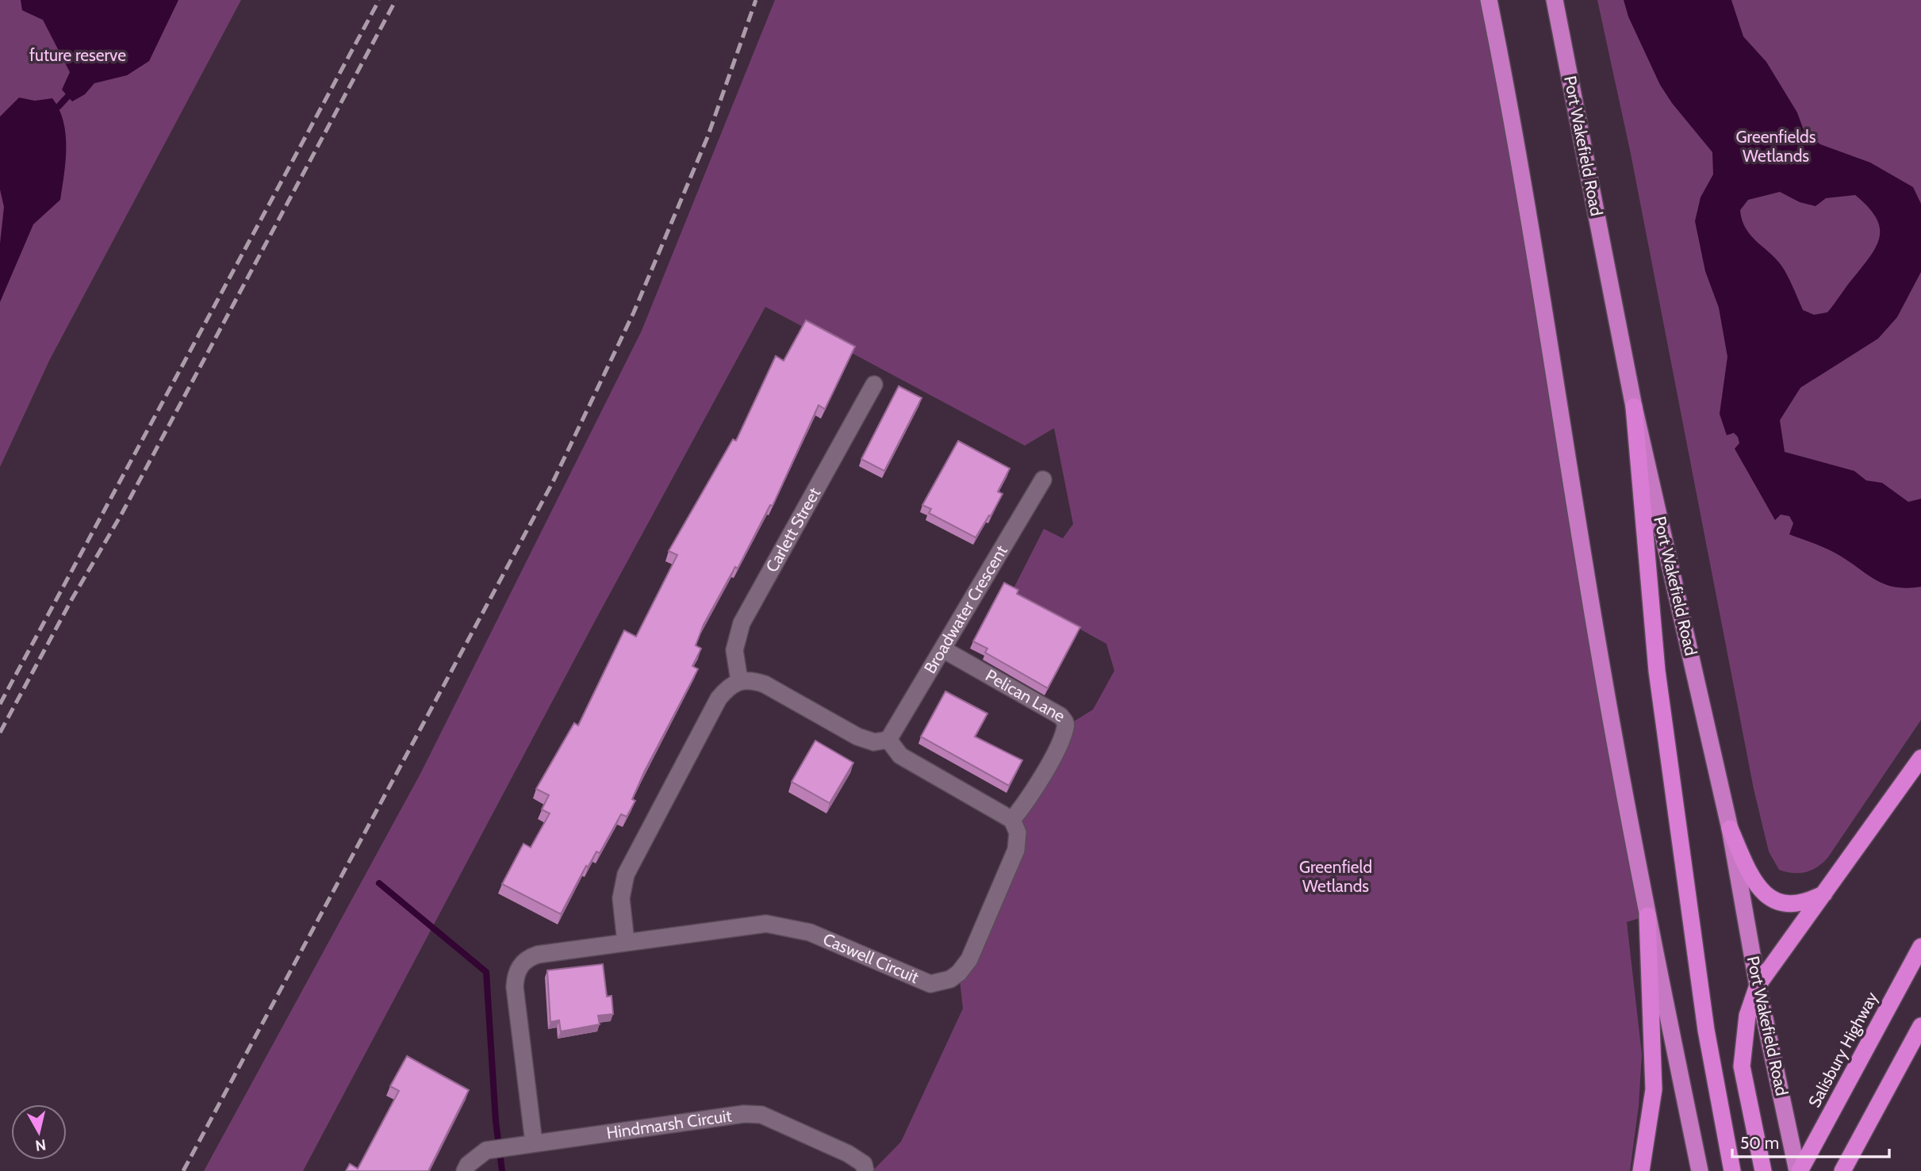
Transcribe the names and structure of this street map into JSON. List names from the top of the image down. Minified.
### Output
{"streets":{"highway":["Port Wakefield Road","Salisbury Highway"],"street":["Carlett Street","Broadwater Crescent","Pelican Lane","Caswell Circuit","Hindmarsh Circuit"]},"crossings":[["Port Wakefield Road","Salisbury Highway"],["Broadwater Crescent","Pelican Lane"],["Pelican Lane","Caswell Circuit"],["Caswell Circuit","Hindmarsh Circuit"]],"parks":["future reserve","Greenfields Wetlands","Greenfield Wetlands"],"scale_bar":"50 m","north":"bottom"}
